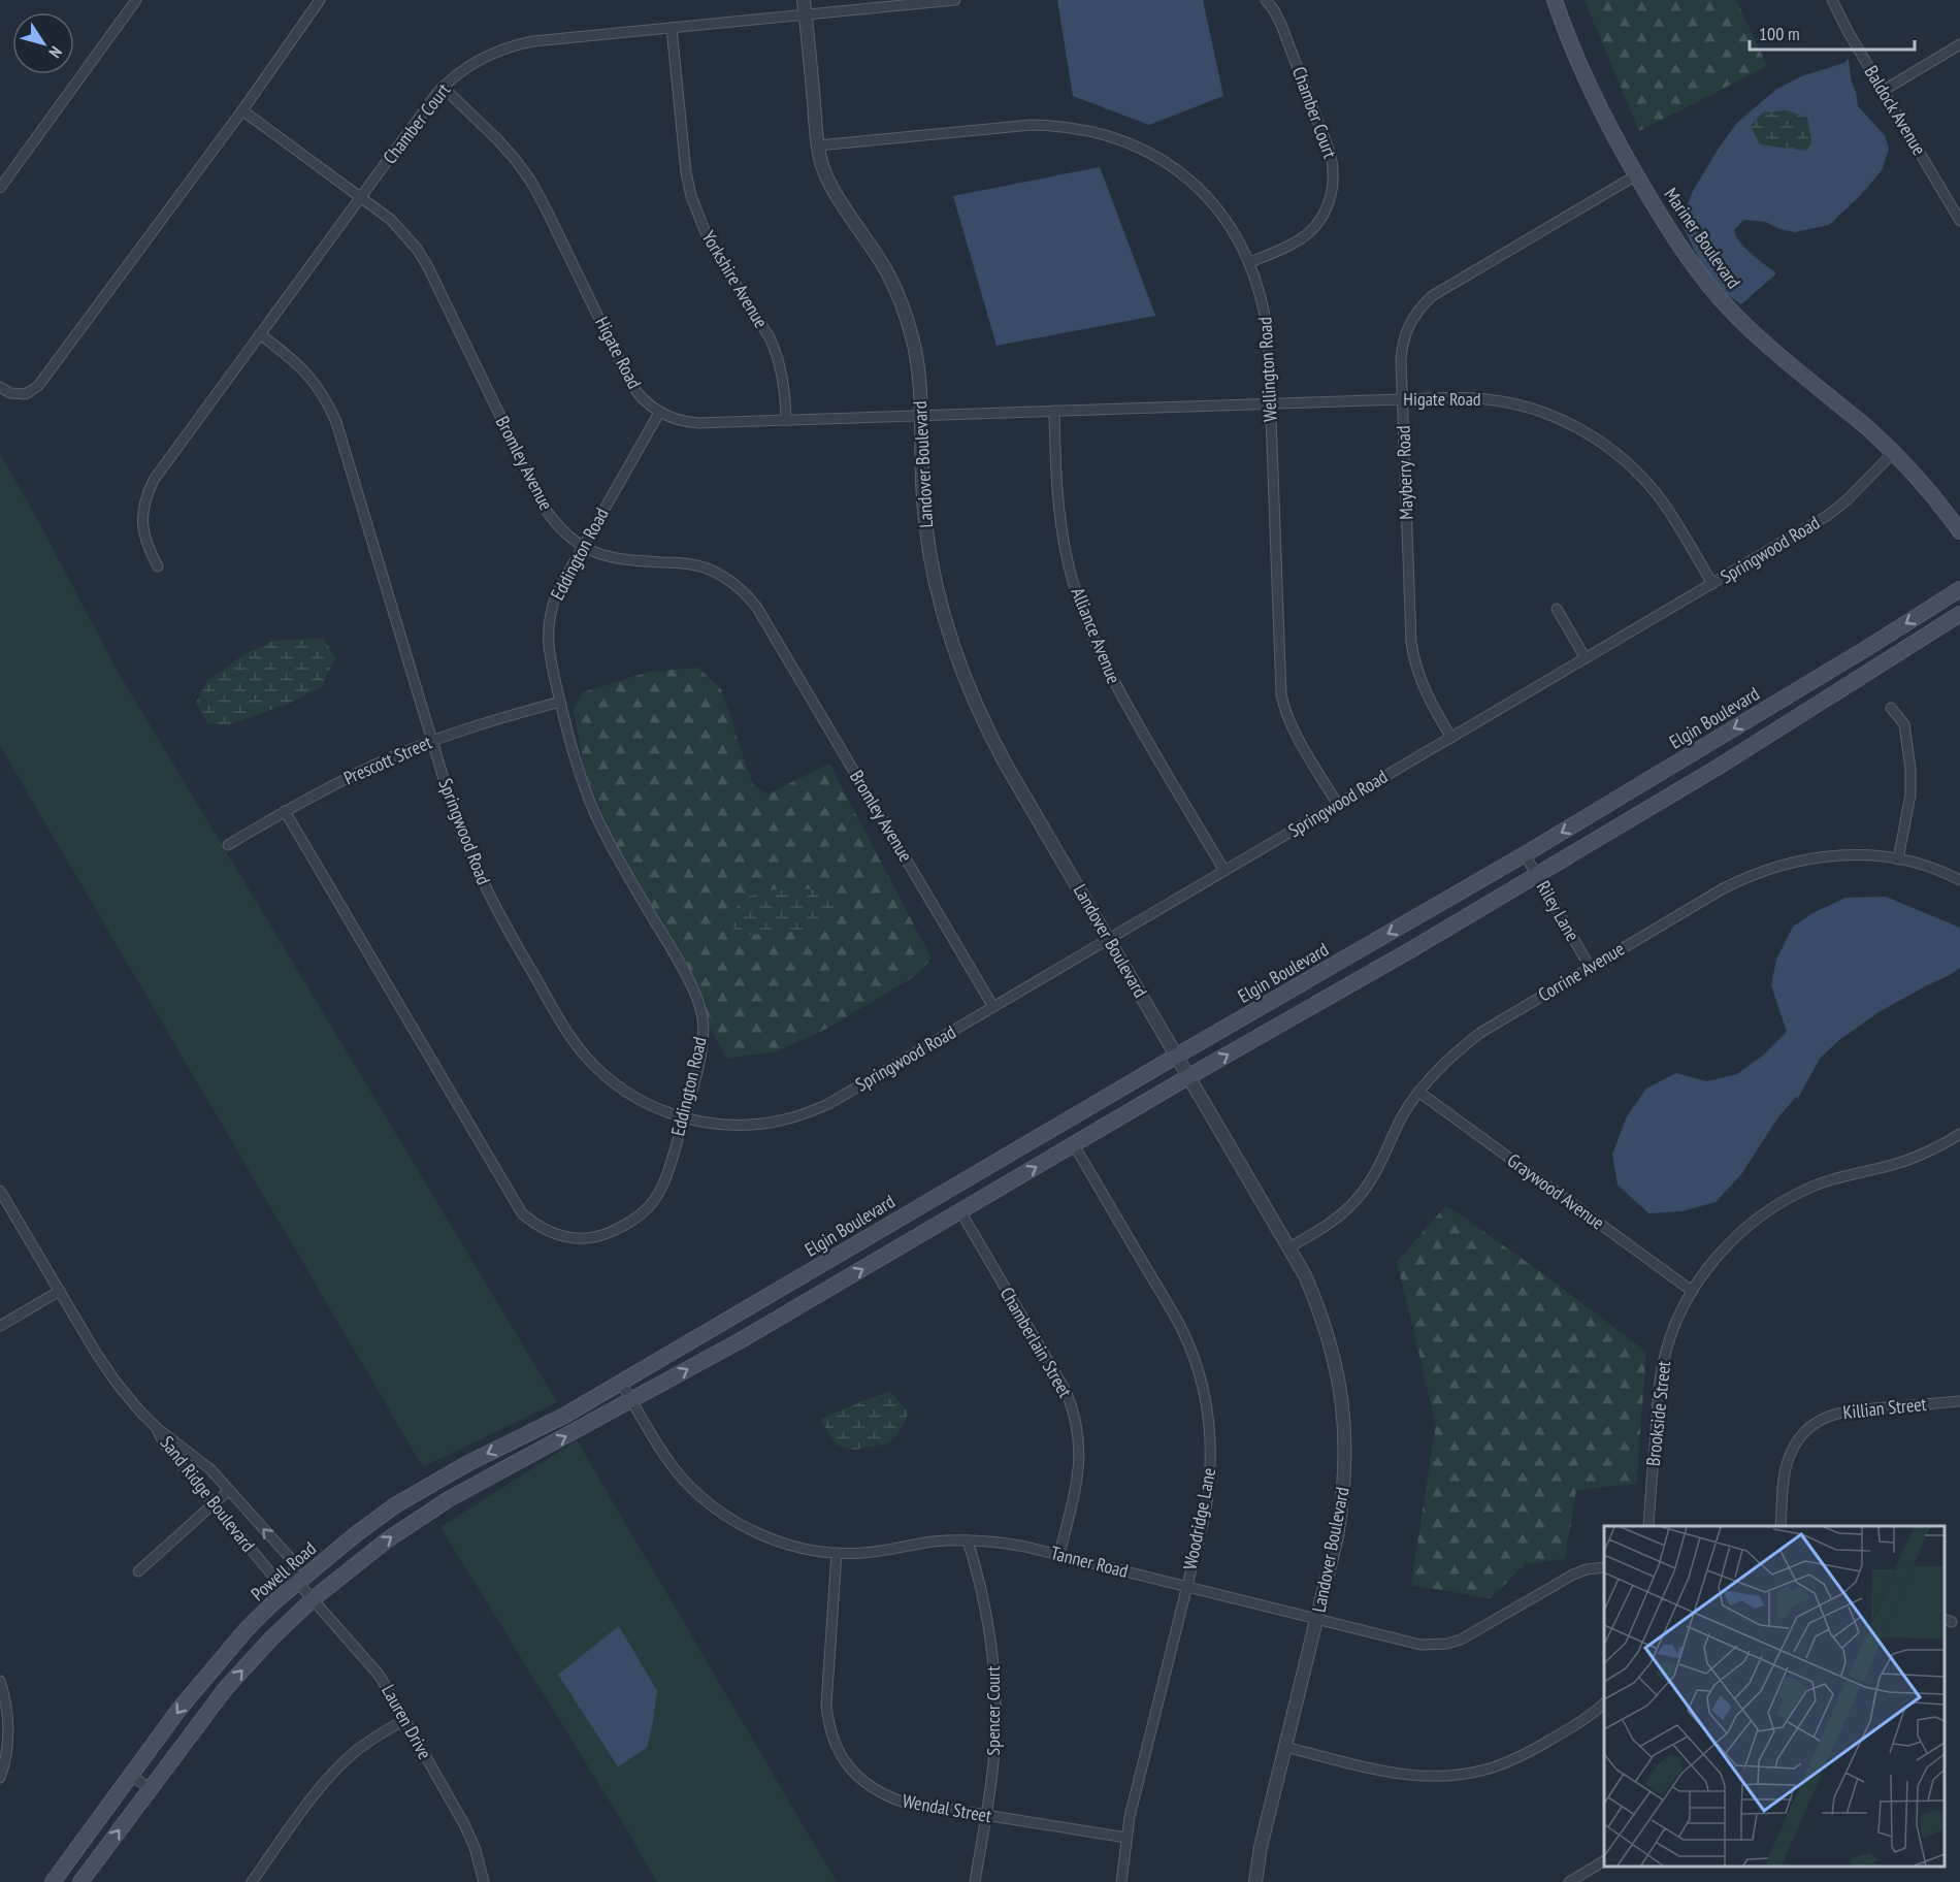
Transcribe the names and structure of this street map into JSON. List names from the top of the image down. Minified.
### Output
{"streets":{"main road":["Mariner Boulevard","Elgin Boulevard","Powell Road"],"street":["Baldock Avenue","Chamber Court","Yorkshire Avenue","Higate Road","Wellington Road","Bromley Avenue","Landover Boulevard","Mayberry Road","Springwood Road","Eddington Road","Alliance Avenue","Prescott Street","Riley Lane","Corrine Avenue","Graywood Avenue","Chamberlain Street","Killian Street","Brookside Street","Sand Ridge Boulevard","Woodridge Lane","Tanner Road","Spencer Court","Lauren Drive","Wendal Street"]},"crossings":[["Chamber Court","Yorkshire Avenue"],["Chamber Court","Higate Road"],["Chamber Court","Wellington Road"],["Chamber Court","Bromley Avenue"],["Chamber Court","Landover Boulevard"],["Chamber Court","Springwood Road"],["Mariner Boulevard","Mayberry Road"],["Mariner Boulevard","Springwood Road"],["Yorkshire Avenue","Higate Road"],["Higate Road","Wellington Road"],["Higate Road","Landover Boulevard"],["Higate Road","Mayberry Road"],["Higate Road","Springwood Road"],["Higate Road","Eddington Road"],["Higate Road","Alliance Avenue"],["Wellington Road","Landover Boulevard"],["Wellington Road","Springwood Road"],["Bromley Avenue","Springwood Road"],["Bromley Avenue","Eddington Road"],["Landover Boulevard","Springwood Road"],["Landover Boulevard","Elgin Boulevard"],["Landover Boulevard","Corrine Avenue"],["Landover Boulevard","Tanner Road"],["Mayberry Road","Springwood Road"],["Springwood Road","Eddington Road"],["Springwood Road","Alliance Avenue"],["Springwood Road","Prescott Street"],["Eddington Road","Prescott Street"],["Elgin Boulevard","Riley Lane"],["Elgin Boulevard","Tanner Road"],["Elgin Boulevard","Powell Road"],["Riley Lane","Corrine Avenue"],["Corrine Avenue","Graywood Avenue"],["Graywood Avenue","Brookside Street"],["Chamberlain Street","Tanner Road"],["Sand Ridge Boulevard","Powell Road"],["Sand Ridge Boulevard","Lauren Drive"],["Woodridge Lane","Tanner Road"],["Woodridge Lane","Wendal Street"],["Tanner Road","Powell Road"],["Tanner Road","Spencer Court"],["Tanner Road","Wendal Street"],["Powell Road","Lauren Drive"],["Spencer Court","Wendal Street"]],"scale_bar":"100 m","north":"bottom right"}
